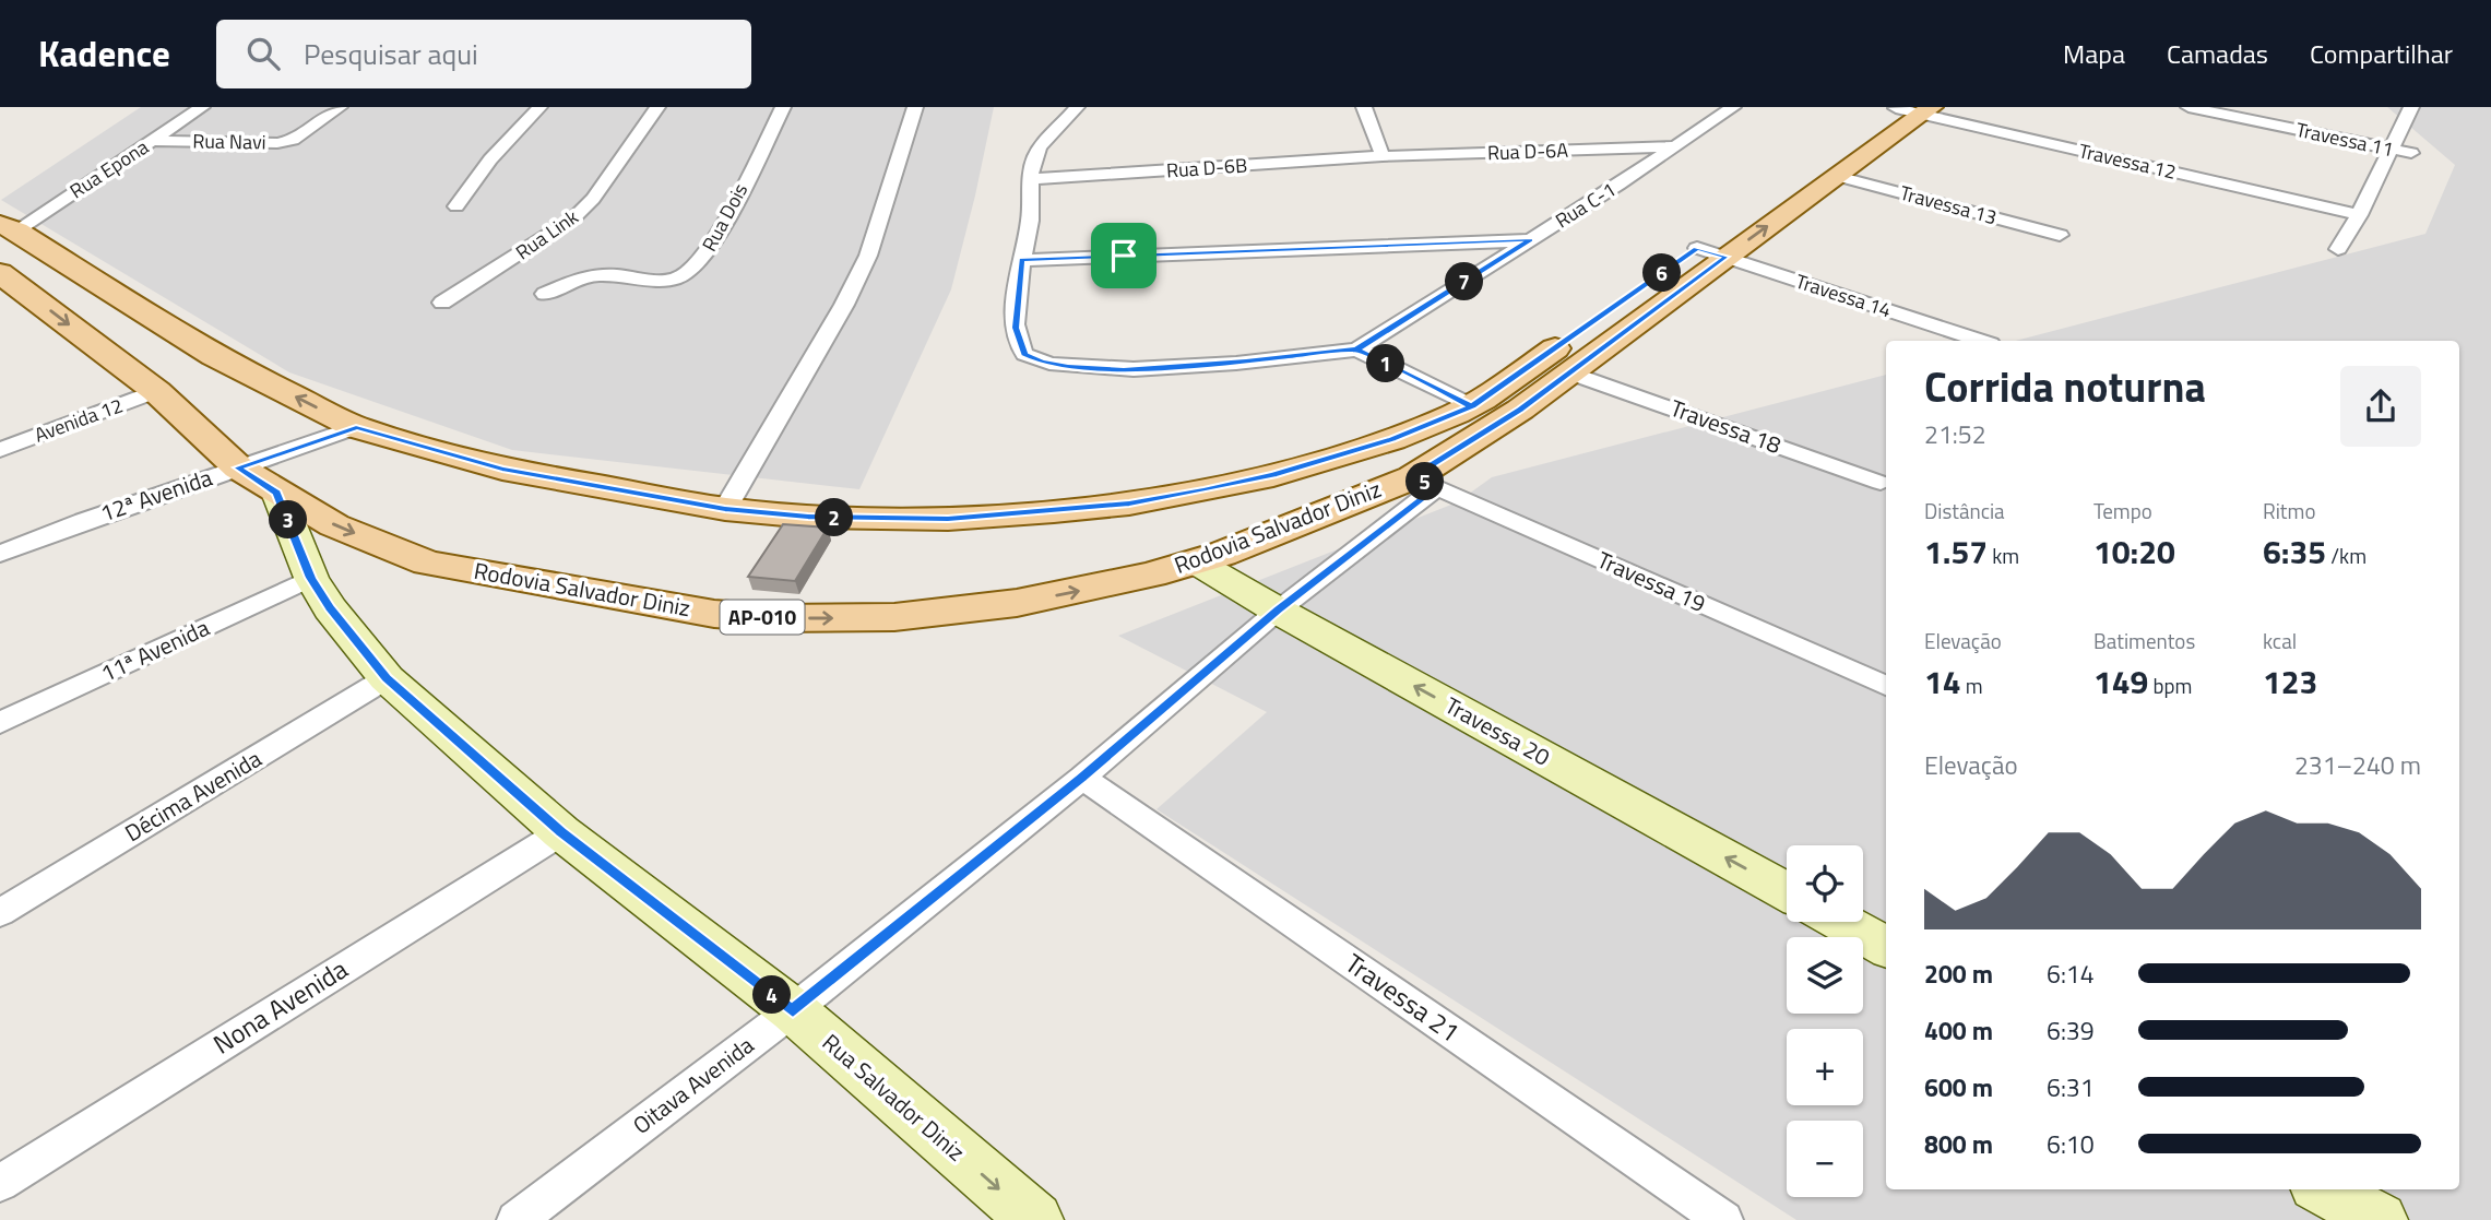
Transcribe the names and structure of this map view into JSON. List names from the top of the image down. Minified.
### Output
{"streets":{"main road":["Rodovia Salvador Diniz","AP-010"],"street":["Travessa 11","Rua Navi","Rua D-6A","Travessa 12","Rua D-6B","Rua Epona","Rua C-1","Travessa 13","Rua Dois","Rua Link","Travessa 14","Avenida 12","Travessa 18","12ª Avenida","Travessa 19","11ª Avenida","Travessa 20","Décima Avenida","Travessa 21","Nona Avenida","Oitava Avenida","Rua Salvador Diniz"]},"crossings":[["Rua Navi","Rua Epona"],["Rua D-6A","Rua D-6B"],["Rua D-6A","Rua C-1"],["Travessa 12","AP-010"],["Rua D-6B","Rua C-1"],["Rua Epona","Rodovia Salvador Diniz"],["Travessa 13","AP-010"],["Travessa 14","AP-010"],["Avenida 12","Rodovia Salvador Diniz"],["Travessa 18","Rodovia Salvador Diniz"],["Travessa 18","AP-010"],["12ª Avenida","Rodovia Salvador Diniz"],["Rodovia Salvador Diniz","Travessa 19"],["Rodovia Salvador Diniz","AP-010"],["Rodovia Salvador Diniz","Travessa 20"],["Rodovia Salvador Diniz","Oitava Avenida"],["Rodovia Salvador Diniz","Rua Salvador Diniz"],["Travessa 19","Oitava Avenida"],["11ª Avenida","Rua Salvador Diniz"],["Travessa 20","Oitava Avenida"],["Décima Avenida","Rua Salvador Diniz"],["Travessa 21","Oitava Avenida"],["Nona Avenida","Rua Salvador Diniz"],["Oitava Avenida","Rua Salvador Diniz"]],"one_way":["Travessa 20"],"page":{"header":"Kadence","search":"Pesquisar aqui","nav":["Mapa","Camadas","Compartilhar"],"pins":["6","7","1","5","2","3","4"],"heading":["Corrida noturna","21:52"],"stats":[["Distância","1.57 km"],["Tempo","10:20"],["Ritmo","6:35 /km"],["Elevação","14 m"],["Batimentos","149 bpm"],["kcal","123"]],"chart":["Elevação","231–240 m"],"map_buttons":["+","−"],"list":[{"name":"200 m","note":"6:14"},{"name":"400 m","note":"6:39"},{"name":"600 m","note":"6:31"},{"name":"800 m","note":"6:10"}]}}
